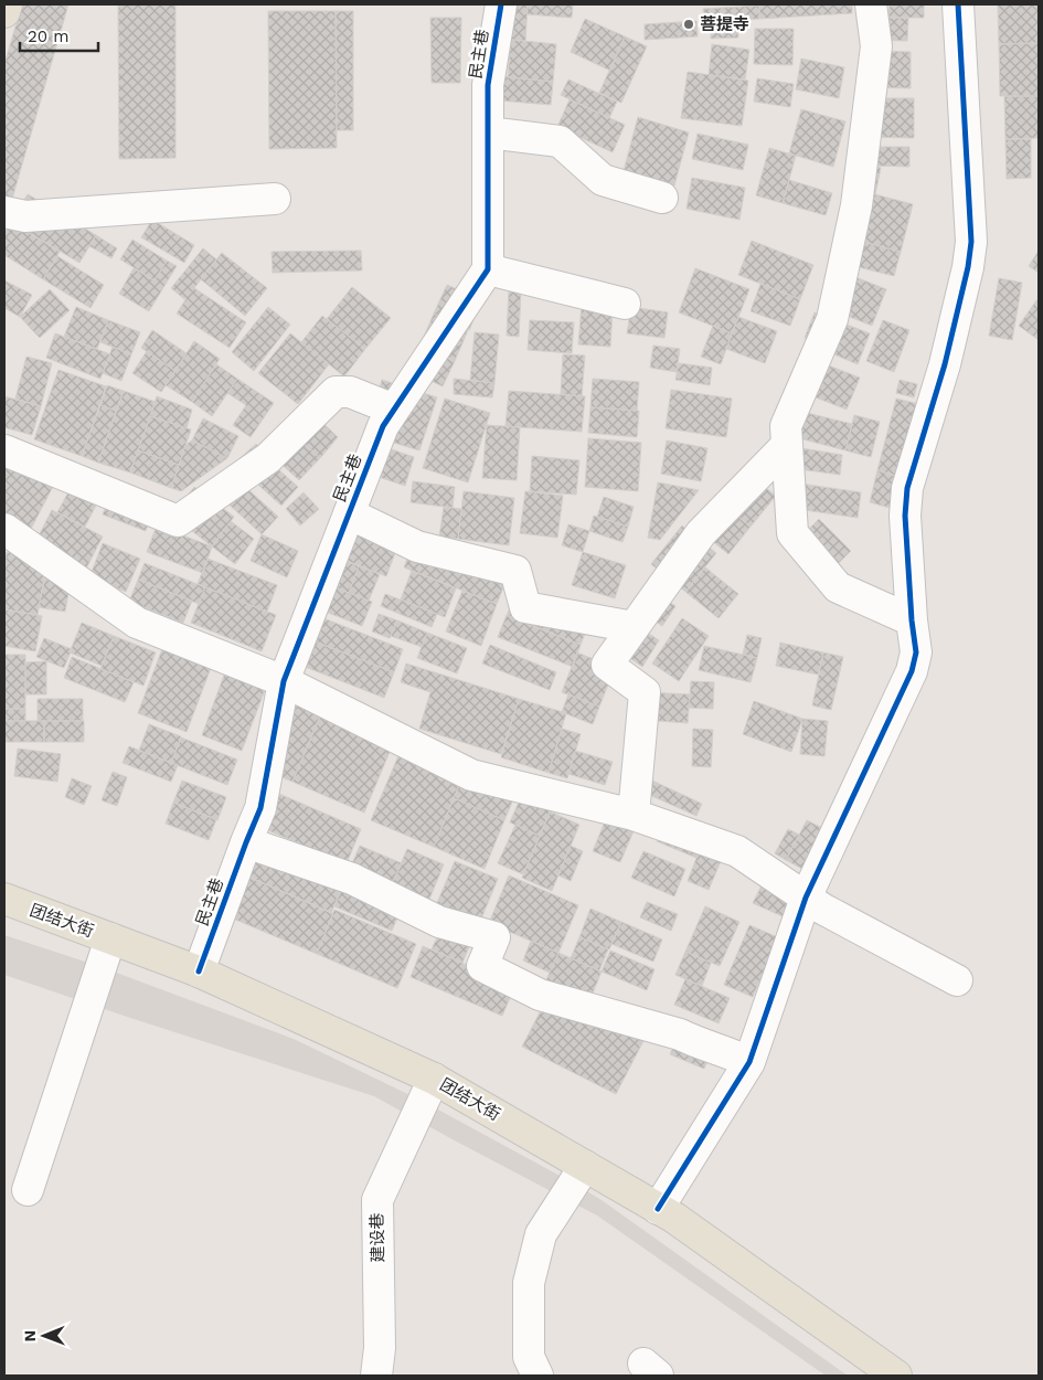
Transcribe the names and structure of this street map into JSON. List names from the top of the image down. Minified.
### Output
{"streets":{"main road":["团结大街"],"street":["民主巷","建设巷"]},"crossings":[["民主巷","团结大街"],["团结大街","建设巷"]],"places":["菩提寺"],"scale_bar":"20 m","north":"left"}
